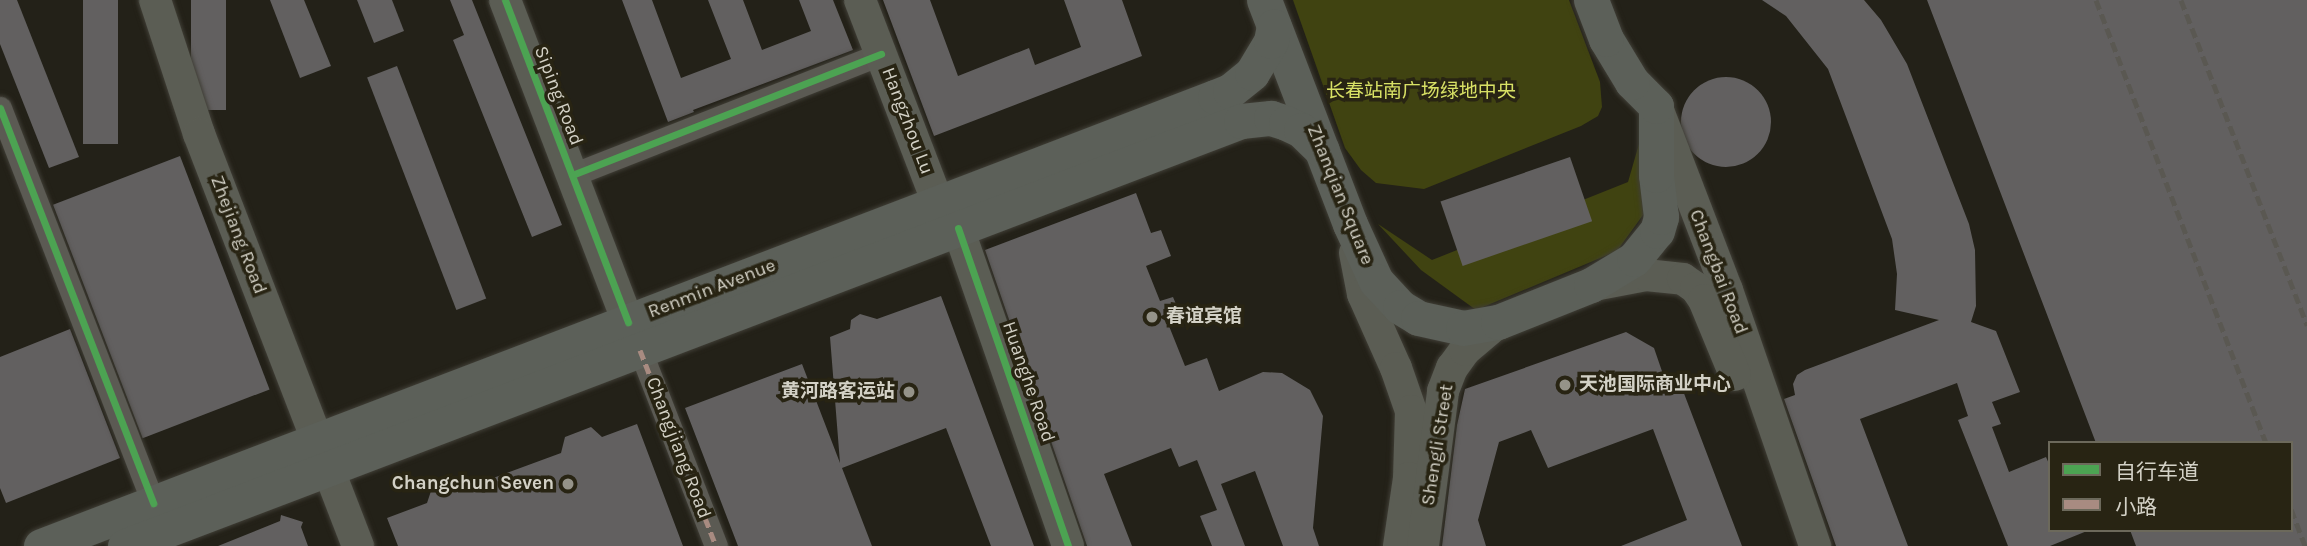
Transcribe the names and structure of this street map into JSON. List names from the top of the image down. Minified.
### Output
{"streets":{"main road":["Siping Road","Hangzhou Lu","Zhanqian Square","Zhejiang Road","Changbai Road","Renmin Avenue","Huanghe Road","Shengli Street"],"street":["Changjiang Road"]},"crossings":[["Siping Road","Renmin Avenue"],["Siping Road","Changjiang Road"],["Hangzhou Lu","Renmin Avenue"],["Hangzhou Lu","Huanghe Road"],["Zhanqian Square","Changbai Road"],["Zhanqian Square","Renmin Avenue"],["Zhanqian Square","Shengli Street"],["Zhejiang Road","Renmin Avenue"],["Renmin Avenue","Huanghe Road"],["Renmin Avenue","Changjiang Road"]],"parks":["长春站南广场绿地中央"],"places":["春谊宾馆","天池国际商业中心","黄河路客运站","Changchun Seven"],"legend":["自行车道","小路"]}
